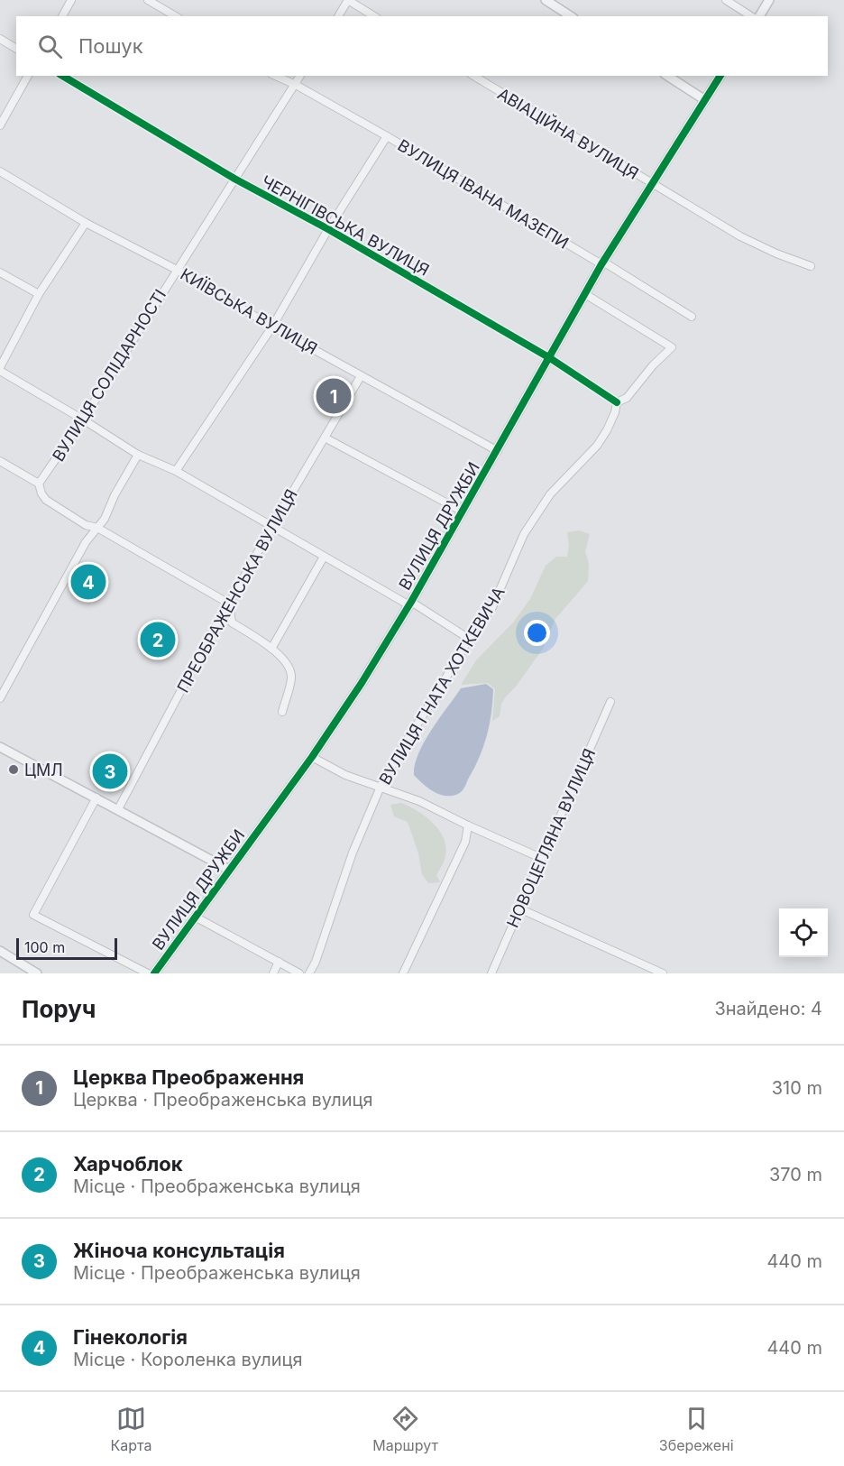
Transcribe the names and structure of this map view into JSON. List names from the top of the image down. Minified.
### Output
{"streets":{"street":["АВІАЦІЙНА ВУЛИЦЯ","ВУЛИЦЯ ІВАНА МАЗЕПИ","ЧЕРНІГІВСЬКА ВУЛИЦЯ","КИЇВСЬКА ВУЛИЦЯ","ВУЛИЦЯ СОЛІДАРНОСТІ","ВУЛИЦЯ ДРУЖБИ","ПРЕОБРАЖЕНСЬКА ВУЛИЦЯ","ВУЛИЦЯ ГНАТА ХОТКЕВИЧА","НОВОЦЕГЛЯНА ВУЛИЦЯ"]},"crossings":[["АВІАЦІЙНА ВУЛИЦЯ","ВУЛИЦЯ ДРУЖБИ"],["ВУЛИЦЯ ІВАНА МАЗЕПИ","ВУЛИЦЯ СОЛІДАРНОСТІ"],["ВУЛИЦЯ ІВАНА МАЗЕПИ","ВУЛИЦЯ ДРУЖБИ"],["ЧЕРНІГІВСЬКА ВУЛИЦЯ","ВУЛИЦЯ СОЛІДАРНОСТІ"],["ЧЕРНІГІВСЬКА ВУЛИЦЯ","ВУЛИЦЯ ДРУЖБИ"],["ЧЕРНІГІВСЬКА ВУЛИЦЯ","ВУЛИЦЯ ГНАТА ХОТКЕВИЧА"],["КИЇВСЬКА ВУЛИЦЯ","ВУЛИЦЯ СОЛІДАРНОСТІ"],["КИЇВСЬКА ВУЛИЦЯ","ВУЛИЦЯ ДРУЖБИ"],["КИЇВСЬКА ВУЛИЦЯ","ПРЕОБРАЖЕНСЬКА ВУЛИЦЯ"]],"places":["ЦМЛ"],"scale_bar":"100 m","page":{"search":"Пошук","pins":["1","4","2","3"],"scale":"100 m","heading":["Поруч","Знайдено: 4"],"list":[{"mark":"1","name":"Церква Преображення","note":"Церква · Преображенська вулиця","value":"310 m"},{"mark":"2","name":"Харчоблок","note":"Місце · Преображенська вулиця","value":"370 m"},{"mark":"3","name":"Жіноча консультація","note":"Місце · Преображенська вулиця","value":"440 m"},{"mark":"4","name":"Гінекологія","note":"Місце · Короленка вулиця","value":"440 m"}],"nav":["Карта","Маршрут","Збережені"]}}
